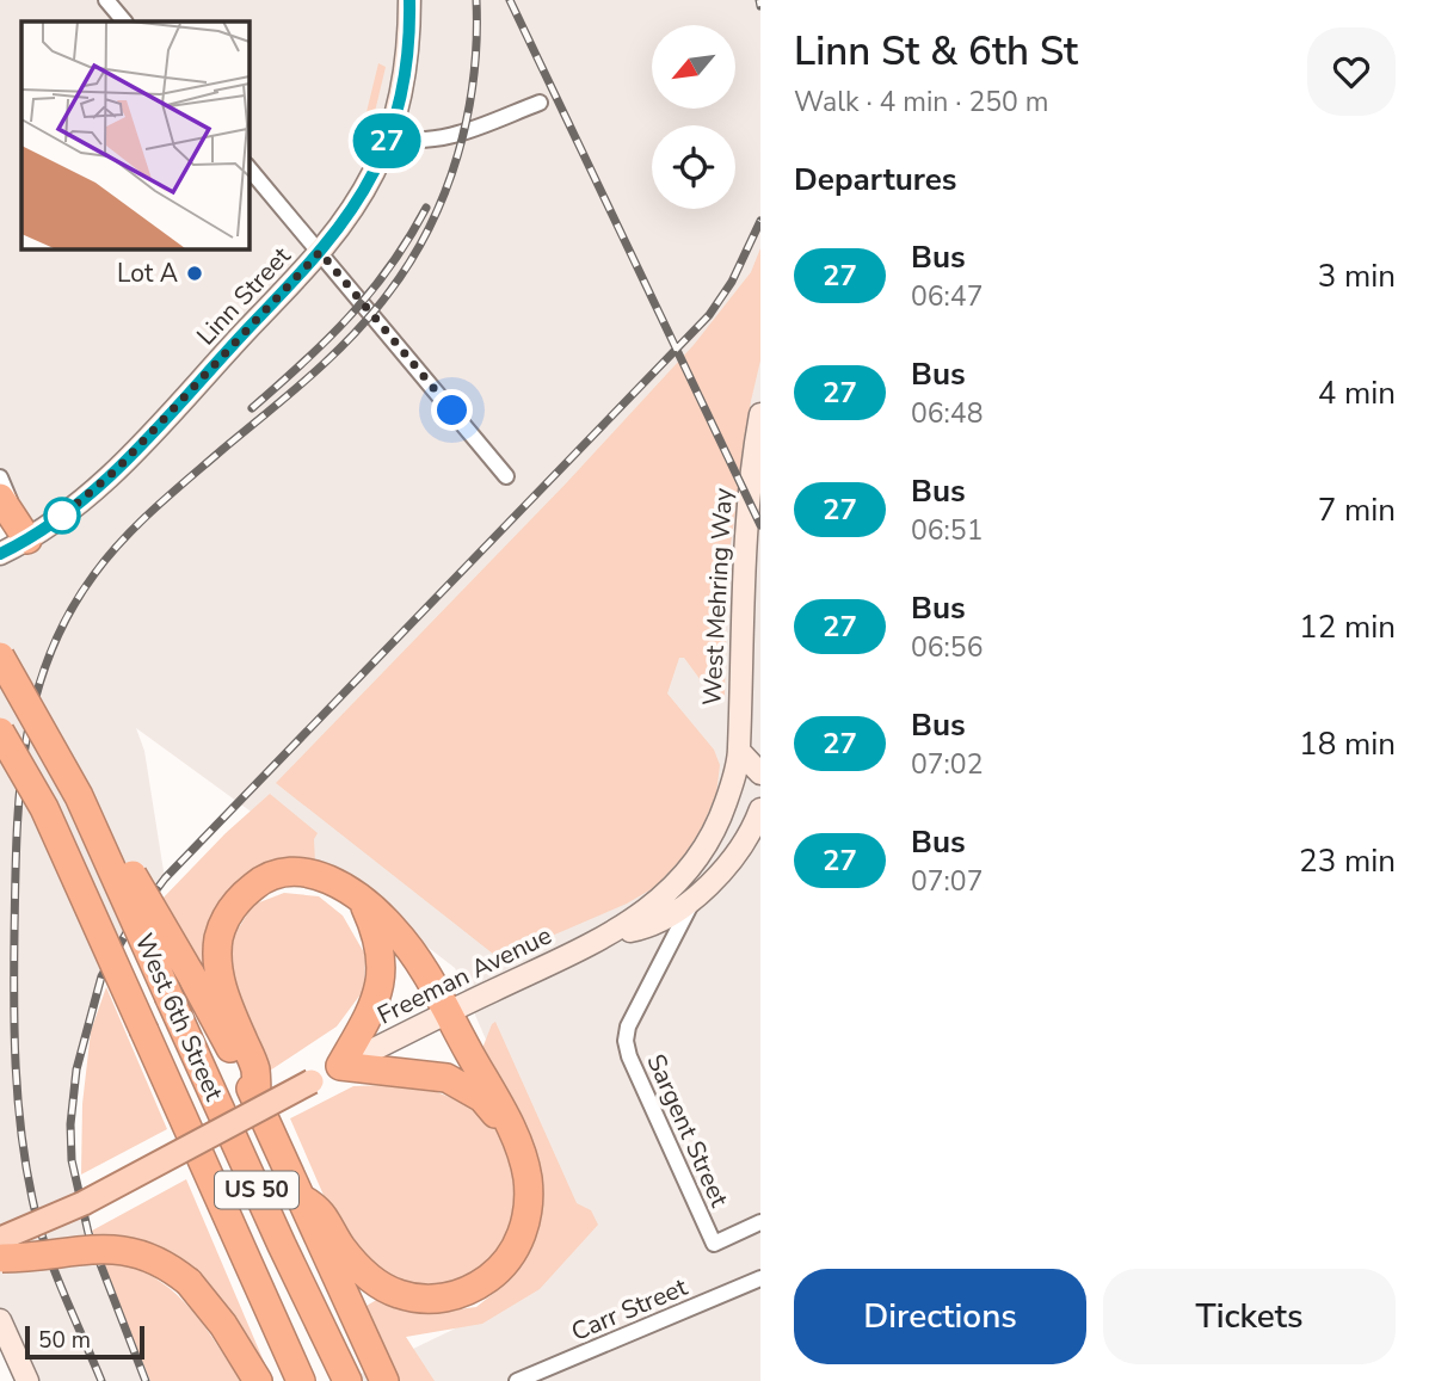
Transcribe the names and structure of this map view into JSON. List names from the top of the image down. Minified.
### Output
{"streets":{"highway":["West 6th Street","US 50"],"main road":["Linn Street","West Mehring Way","Freeman Avenue"],"street":["Sargent Street","Carr Street"]},"crossings":[["West Mehring Way","Freeman Avenue"],["Freeman Avenue","Sargent Street"]],"places":["Lot A"],"lines":["bus line 27"],"scale_bar":"50 m","north":"bottom left","page":{"on_map":"27","heading":[["Linn St & 6th St","Walk · 4 min · 250 m"],"Departures"],"list":[{"mark":"27","name":"Bus","note":"06:47","value":"3 min"},{"mark":"27","name":"Bus","note":"06:48","value":"4 min"},{"mark":"27","name":"Bus","note":"06:51","value":"7 min"},{"mark":"27","name":"Bus","note":"06:56","value":"12 min"},{"mark":"27","name":"Bus","note":"07:02","value":"18 min"},{"mark":"27","name":"Bus","note":"07:07","value":"23 min"}],"buttons":["Directions","Tickets"],"scale":"50 m"}}
